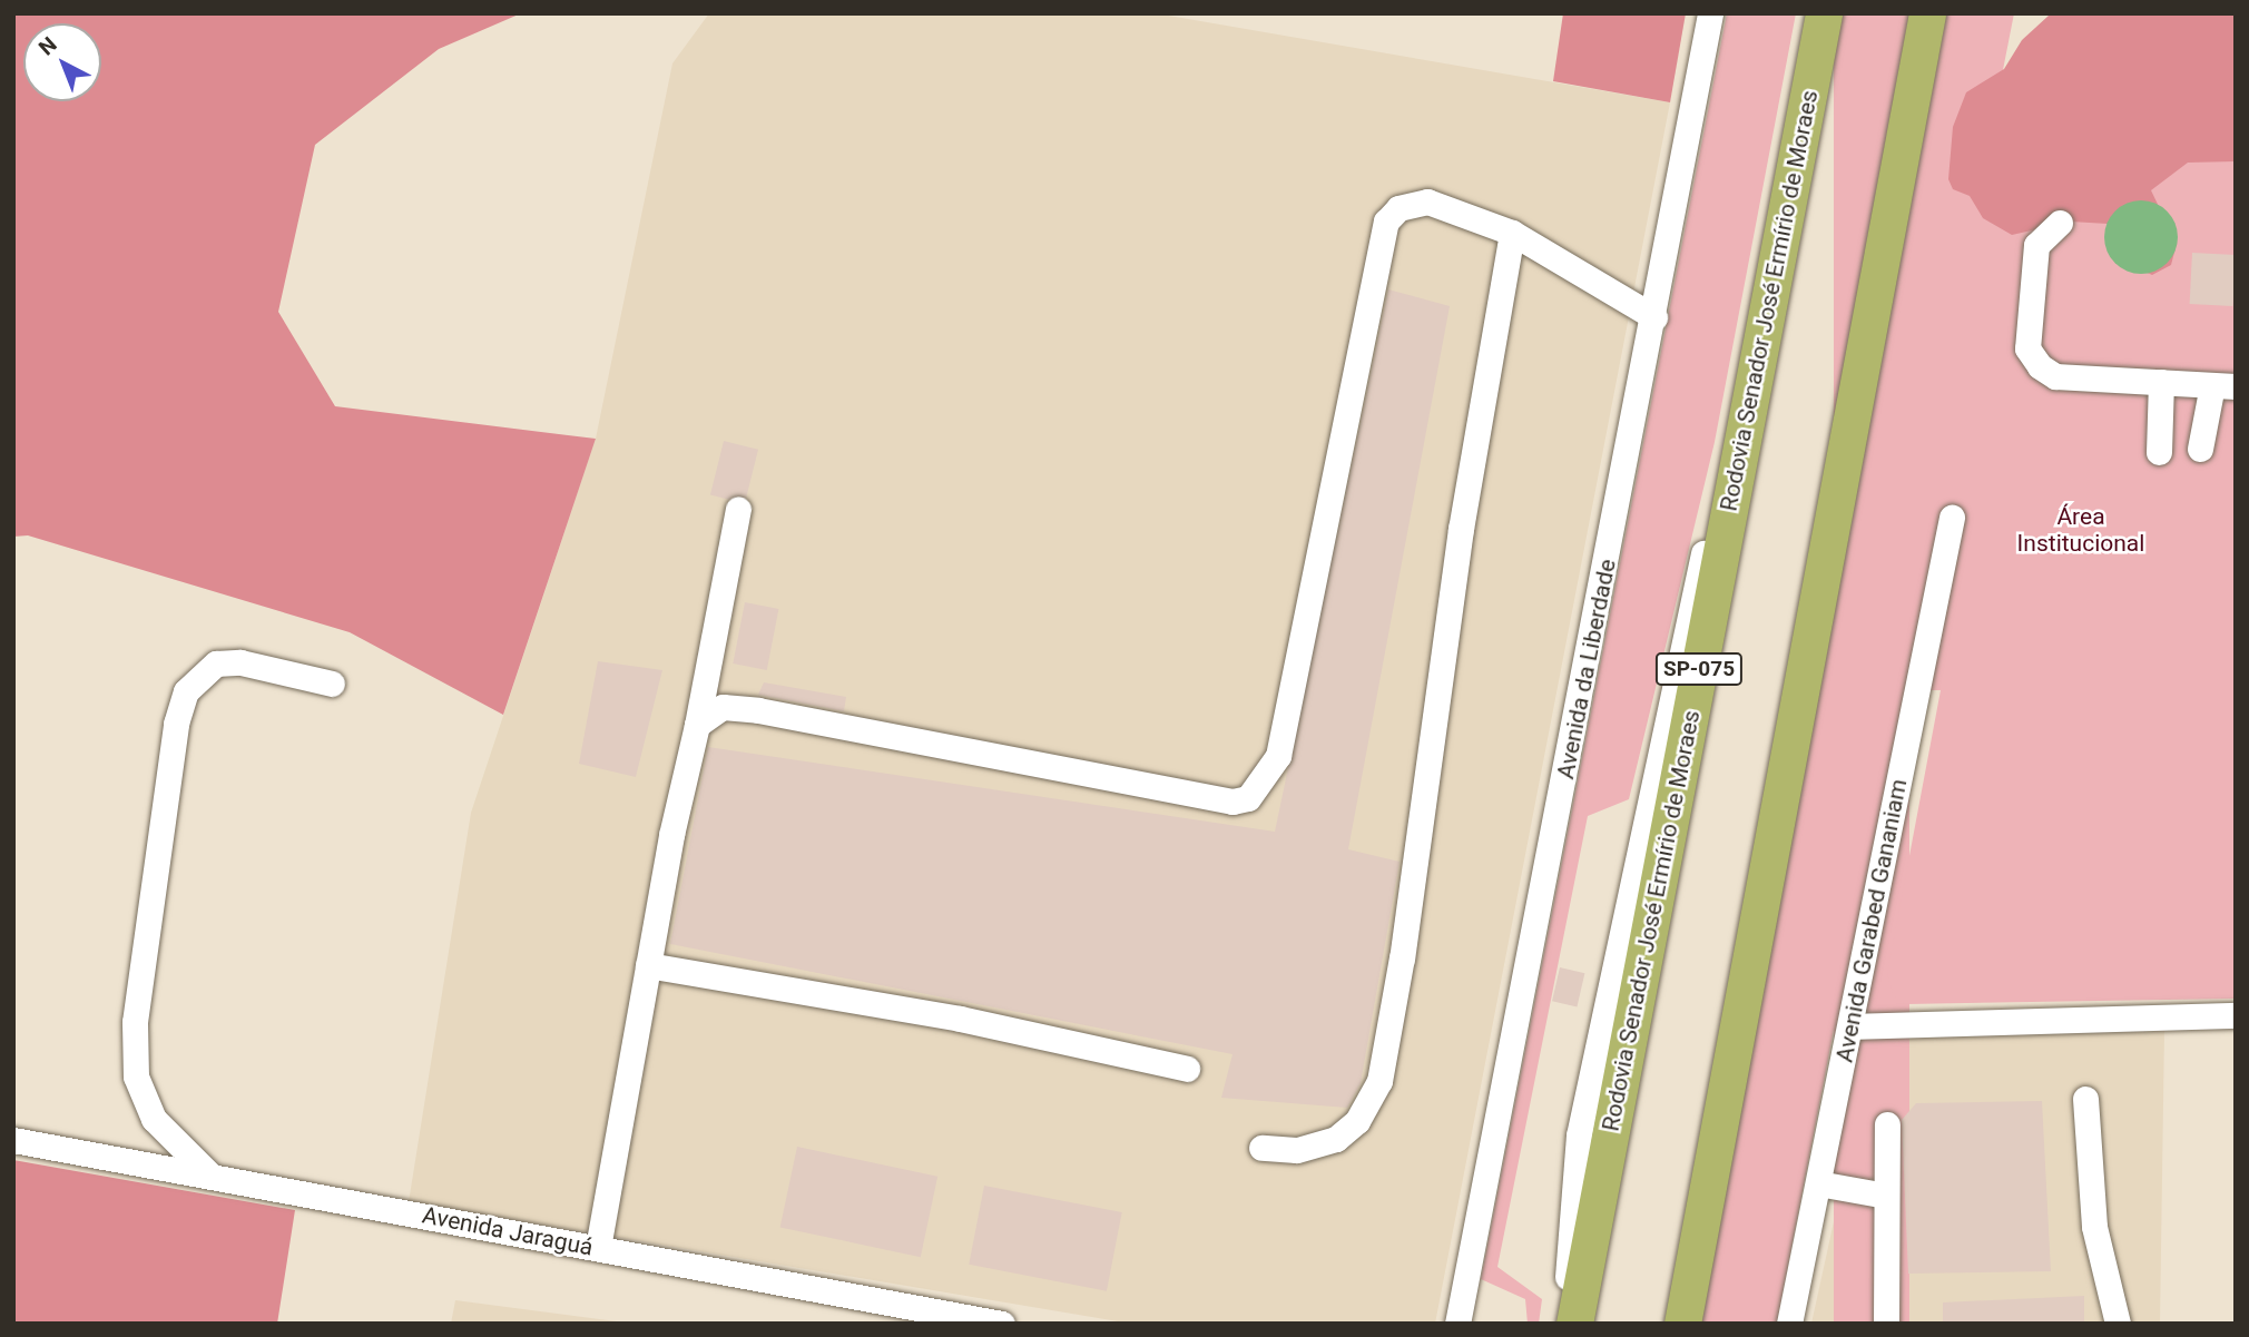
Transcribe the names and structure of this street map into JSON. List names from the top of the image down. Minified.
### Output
{"streets":{"highway":["Rodovia Senador José Ermírio de Moraes","SP-075"],"street":["Avenida da Liberdade","Avenida Garabed Gananiam","Avenida Jaraguá"]},"parks":["Área Institucional"],"north":"top left"}
